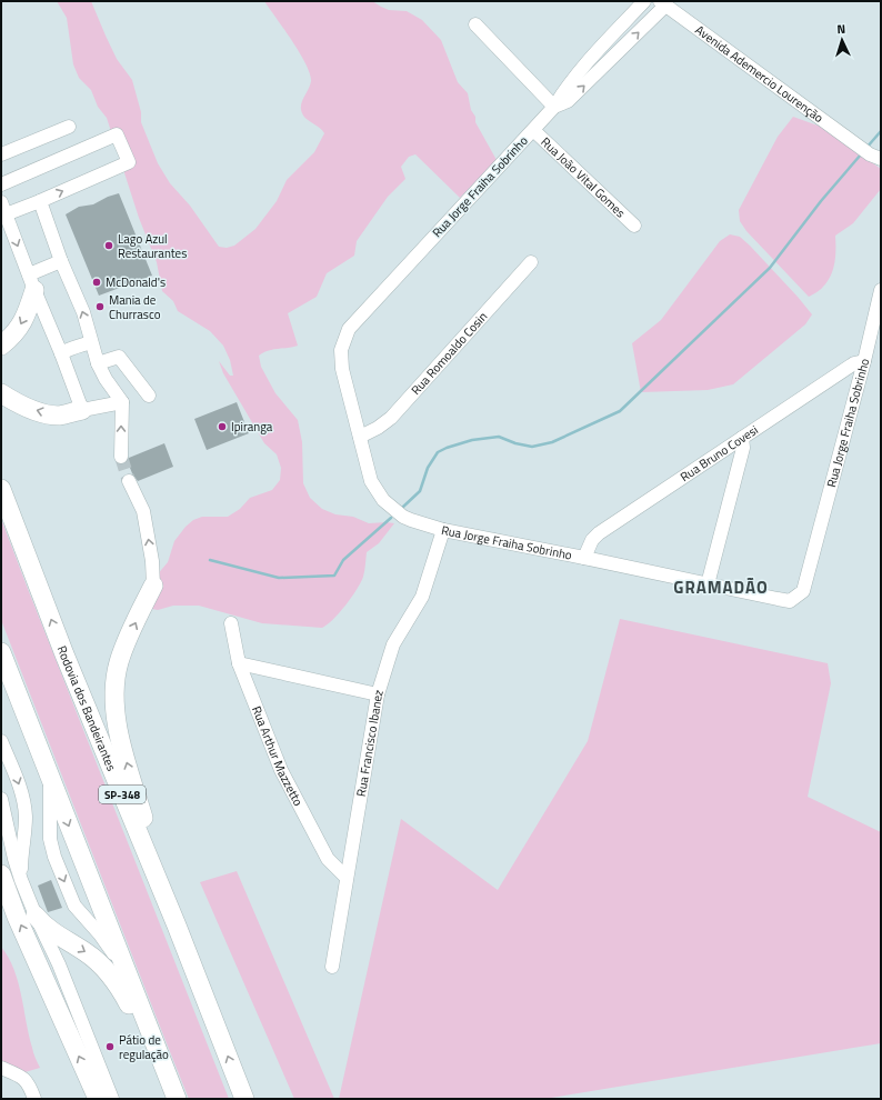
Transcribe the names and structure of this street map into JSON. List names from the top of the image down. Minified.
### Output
{"streets":{"highway":["Rodovia dos Bandeirantes","SP-348"],"street":["Avenida Ademercio Lourenção","Rua João Vital Gomes","Rua Jorge Fraiha Sobrinho","Rua Romoaldo Cosin","Rua Bruno Covesi","Rua Francisco Ibanez","Rua Arthur Mazzetto"]},"crossings":[["Rua João Vital Gomes","Rua Jorge Fraiha Sobrinho"],["Rua Jorge Fraiha Sobrinho","Rua Romoaldo Cosin"],["Rua Jorge Fraiha Sobrinho","Rua Bruno Covesi"],["Rua Jorge Fraiha Sobrinho","Rua Francisco Ibanez"],["Rua Francisco Ibanez","Rua Arthur Mazzetto"]],"districts":["GRAMADÃO"],"places":["Lago Azul Restaurantes","McDonald's","Mania de Churrasco","Ipiranga","Pátio de regulação"],"north":"top"}
